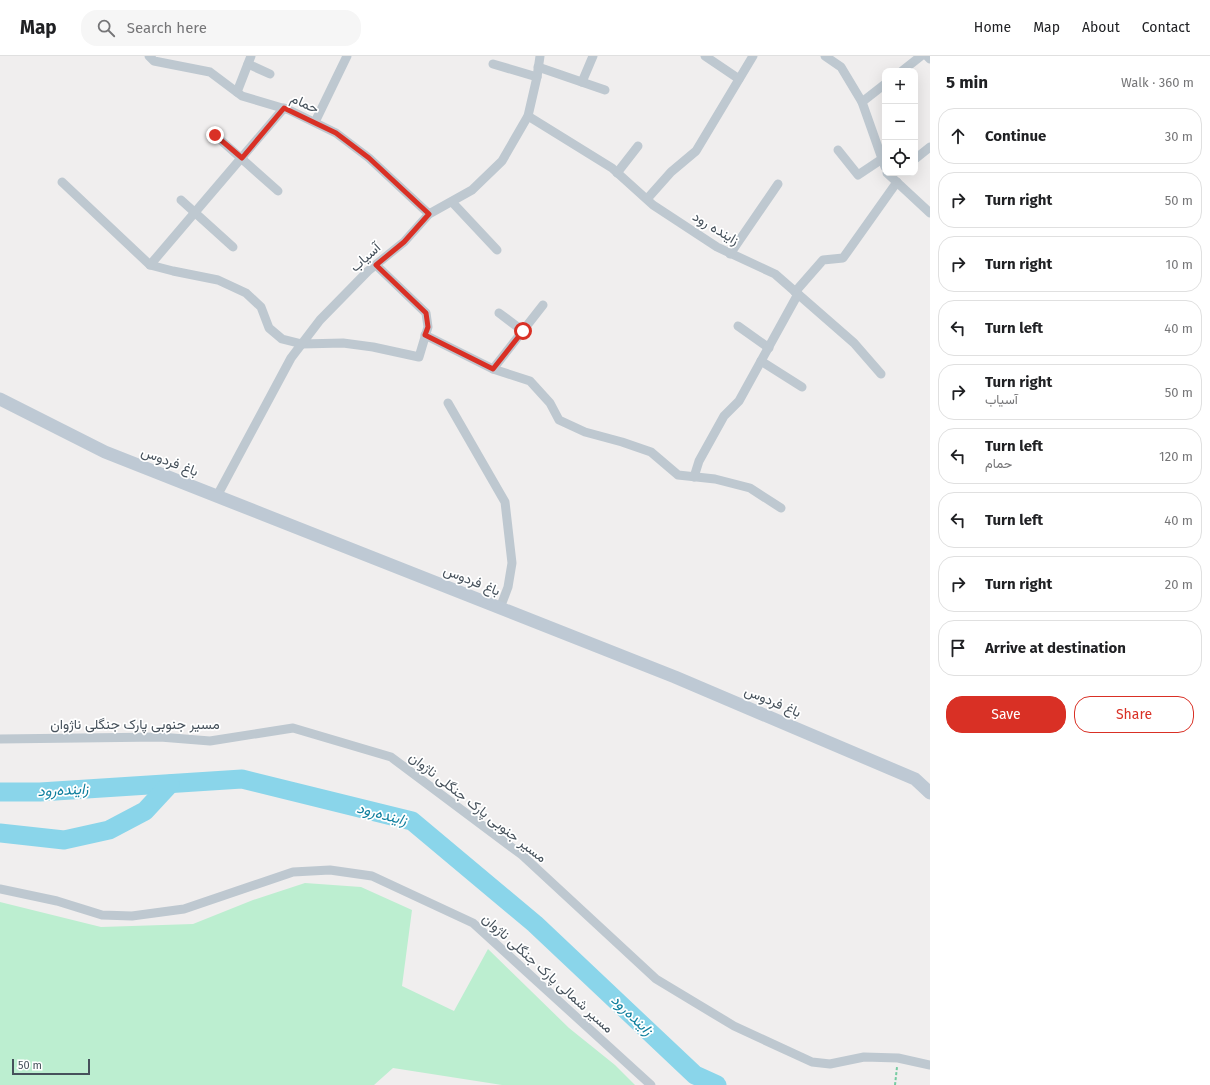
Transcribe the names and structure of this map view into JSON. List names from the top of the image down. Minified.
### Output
{"streets":{"street":["حمام","زاینده رود","آسیاب","باغ فردوس","مسیر جنوبی پارک جنگلی ناژوان","مسیر شمالی پارک جنگلی ناژوان"]},"crossings":[["حمام","آسیاب"],["زاینده رود","آسیاب"],["آسیاب","باغ فردوس"]],"water":["زاینده‌رود"],"scale_bar":"50 m","page":{"header":"Map","search":"Search here","nav":["Home","Map","About","Contact"],"heading":["5 min","Walk · 360 m"],"map_buttons":["+","−"],"list":[["Continue","30 m"],["Turn right","50 m"],["Turn right","10 m"],["Turn left","40 m"],["Turn right","آسیاب","50 m"],["Turn left","حمام","120 m"],["Turn left","40 m"],["Turn right","20 m"],"Arrive at destination"],"buttons":["Save","Share"],"scale":"50 m"}}
